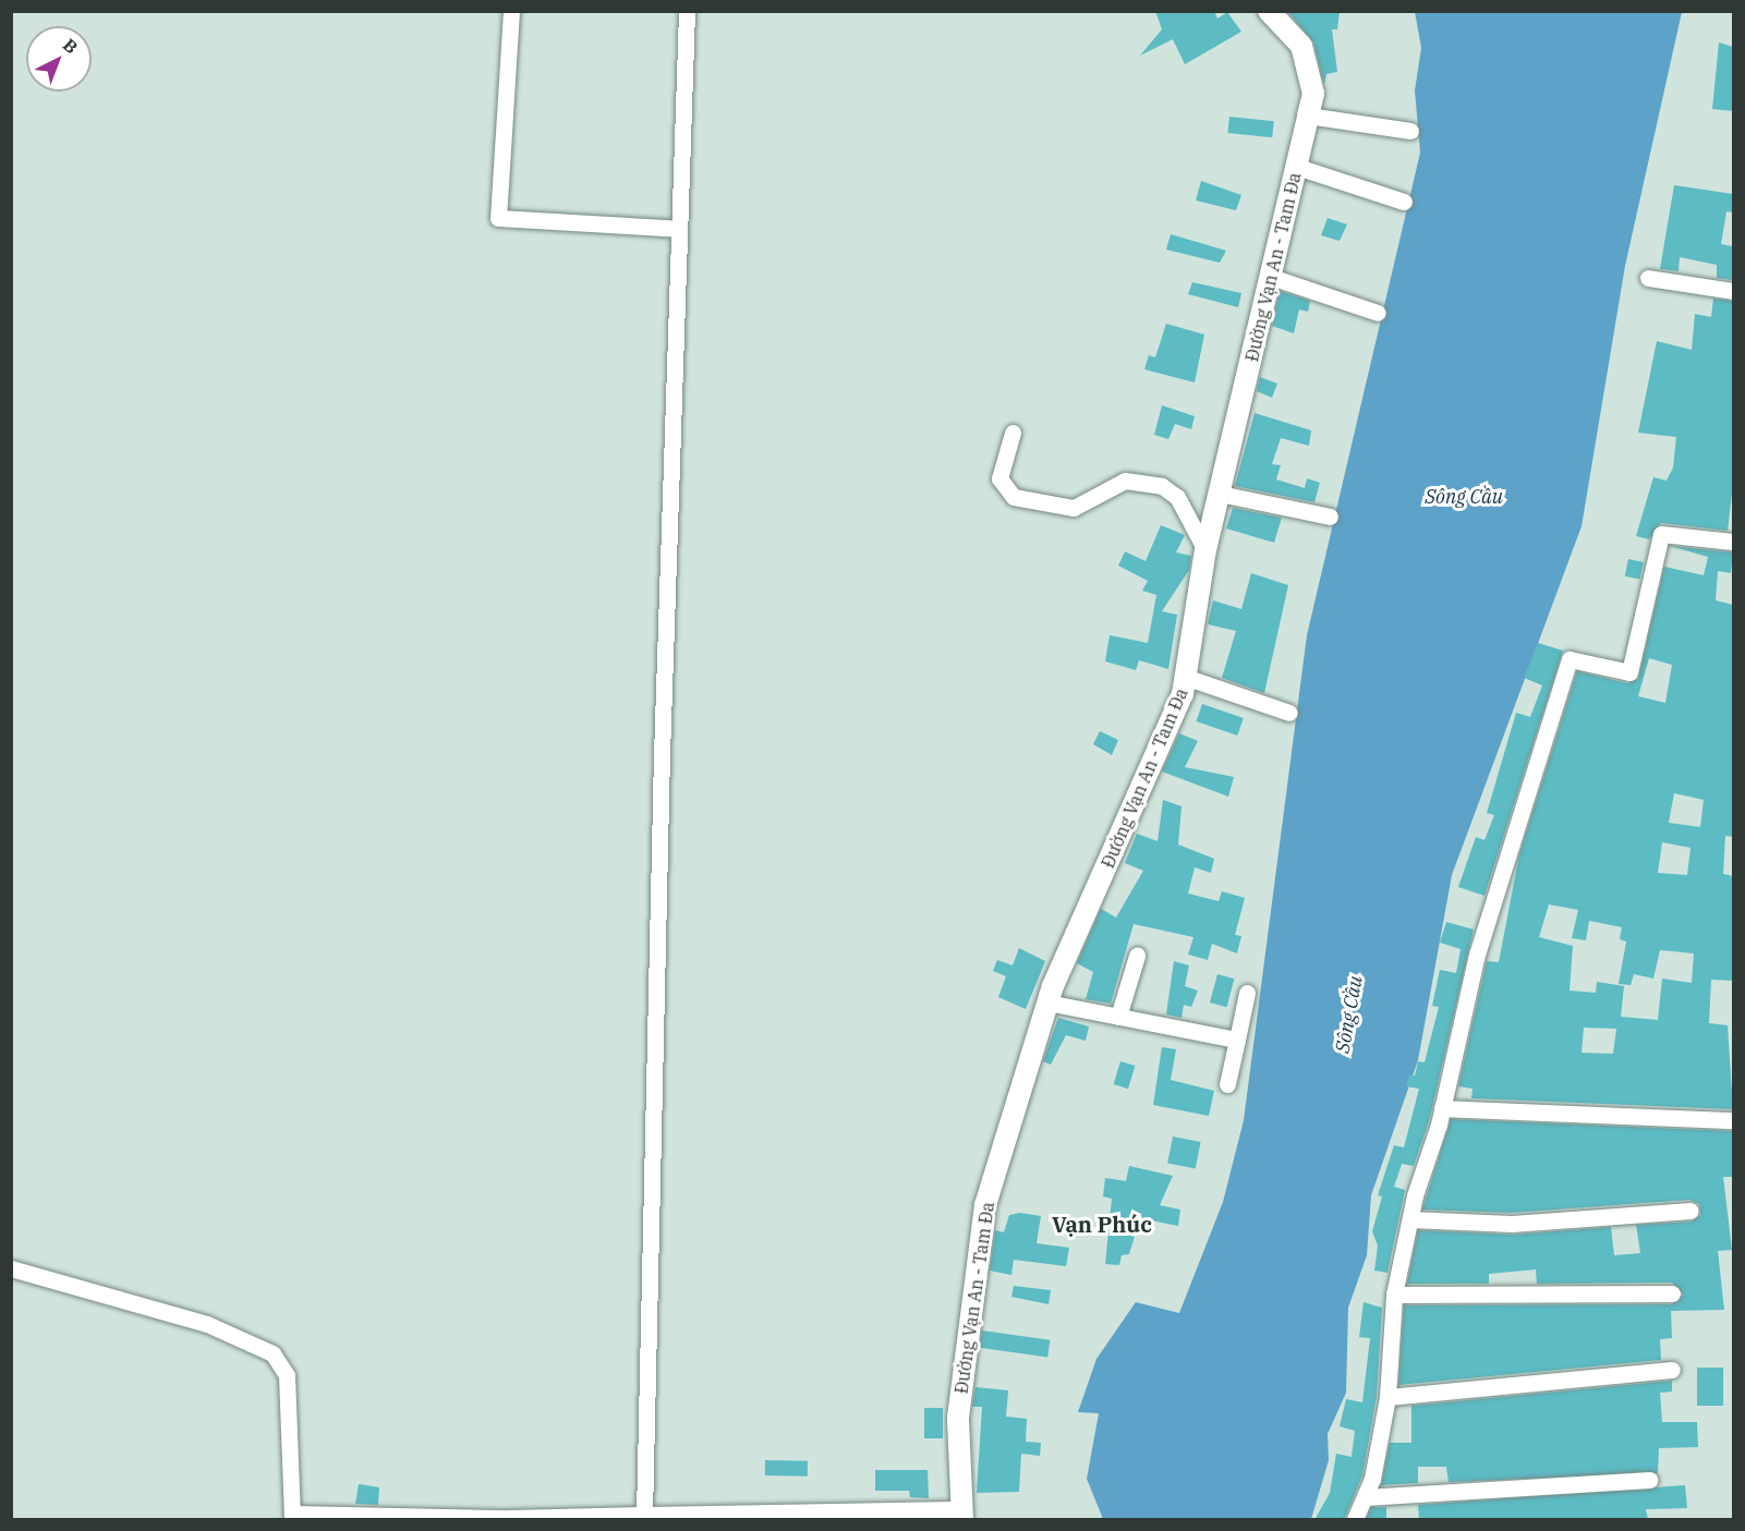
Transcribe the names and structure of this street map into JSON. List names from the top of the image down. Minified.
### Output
{"streets":{"main road":["Đường Vạn An - Tam Đa"]},"districts":["Vạn Phúc"],"water":["Sông Cầu"],"north":"top right"}
